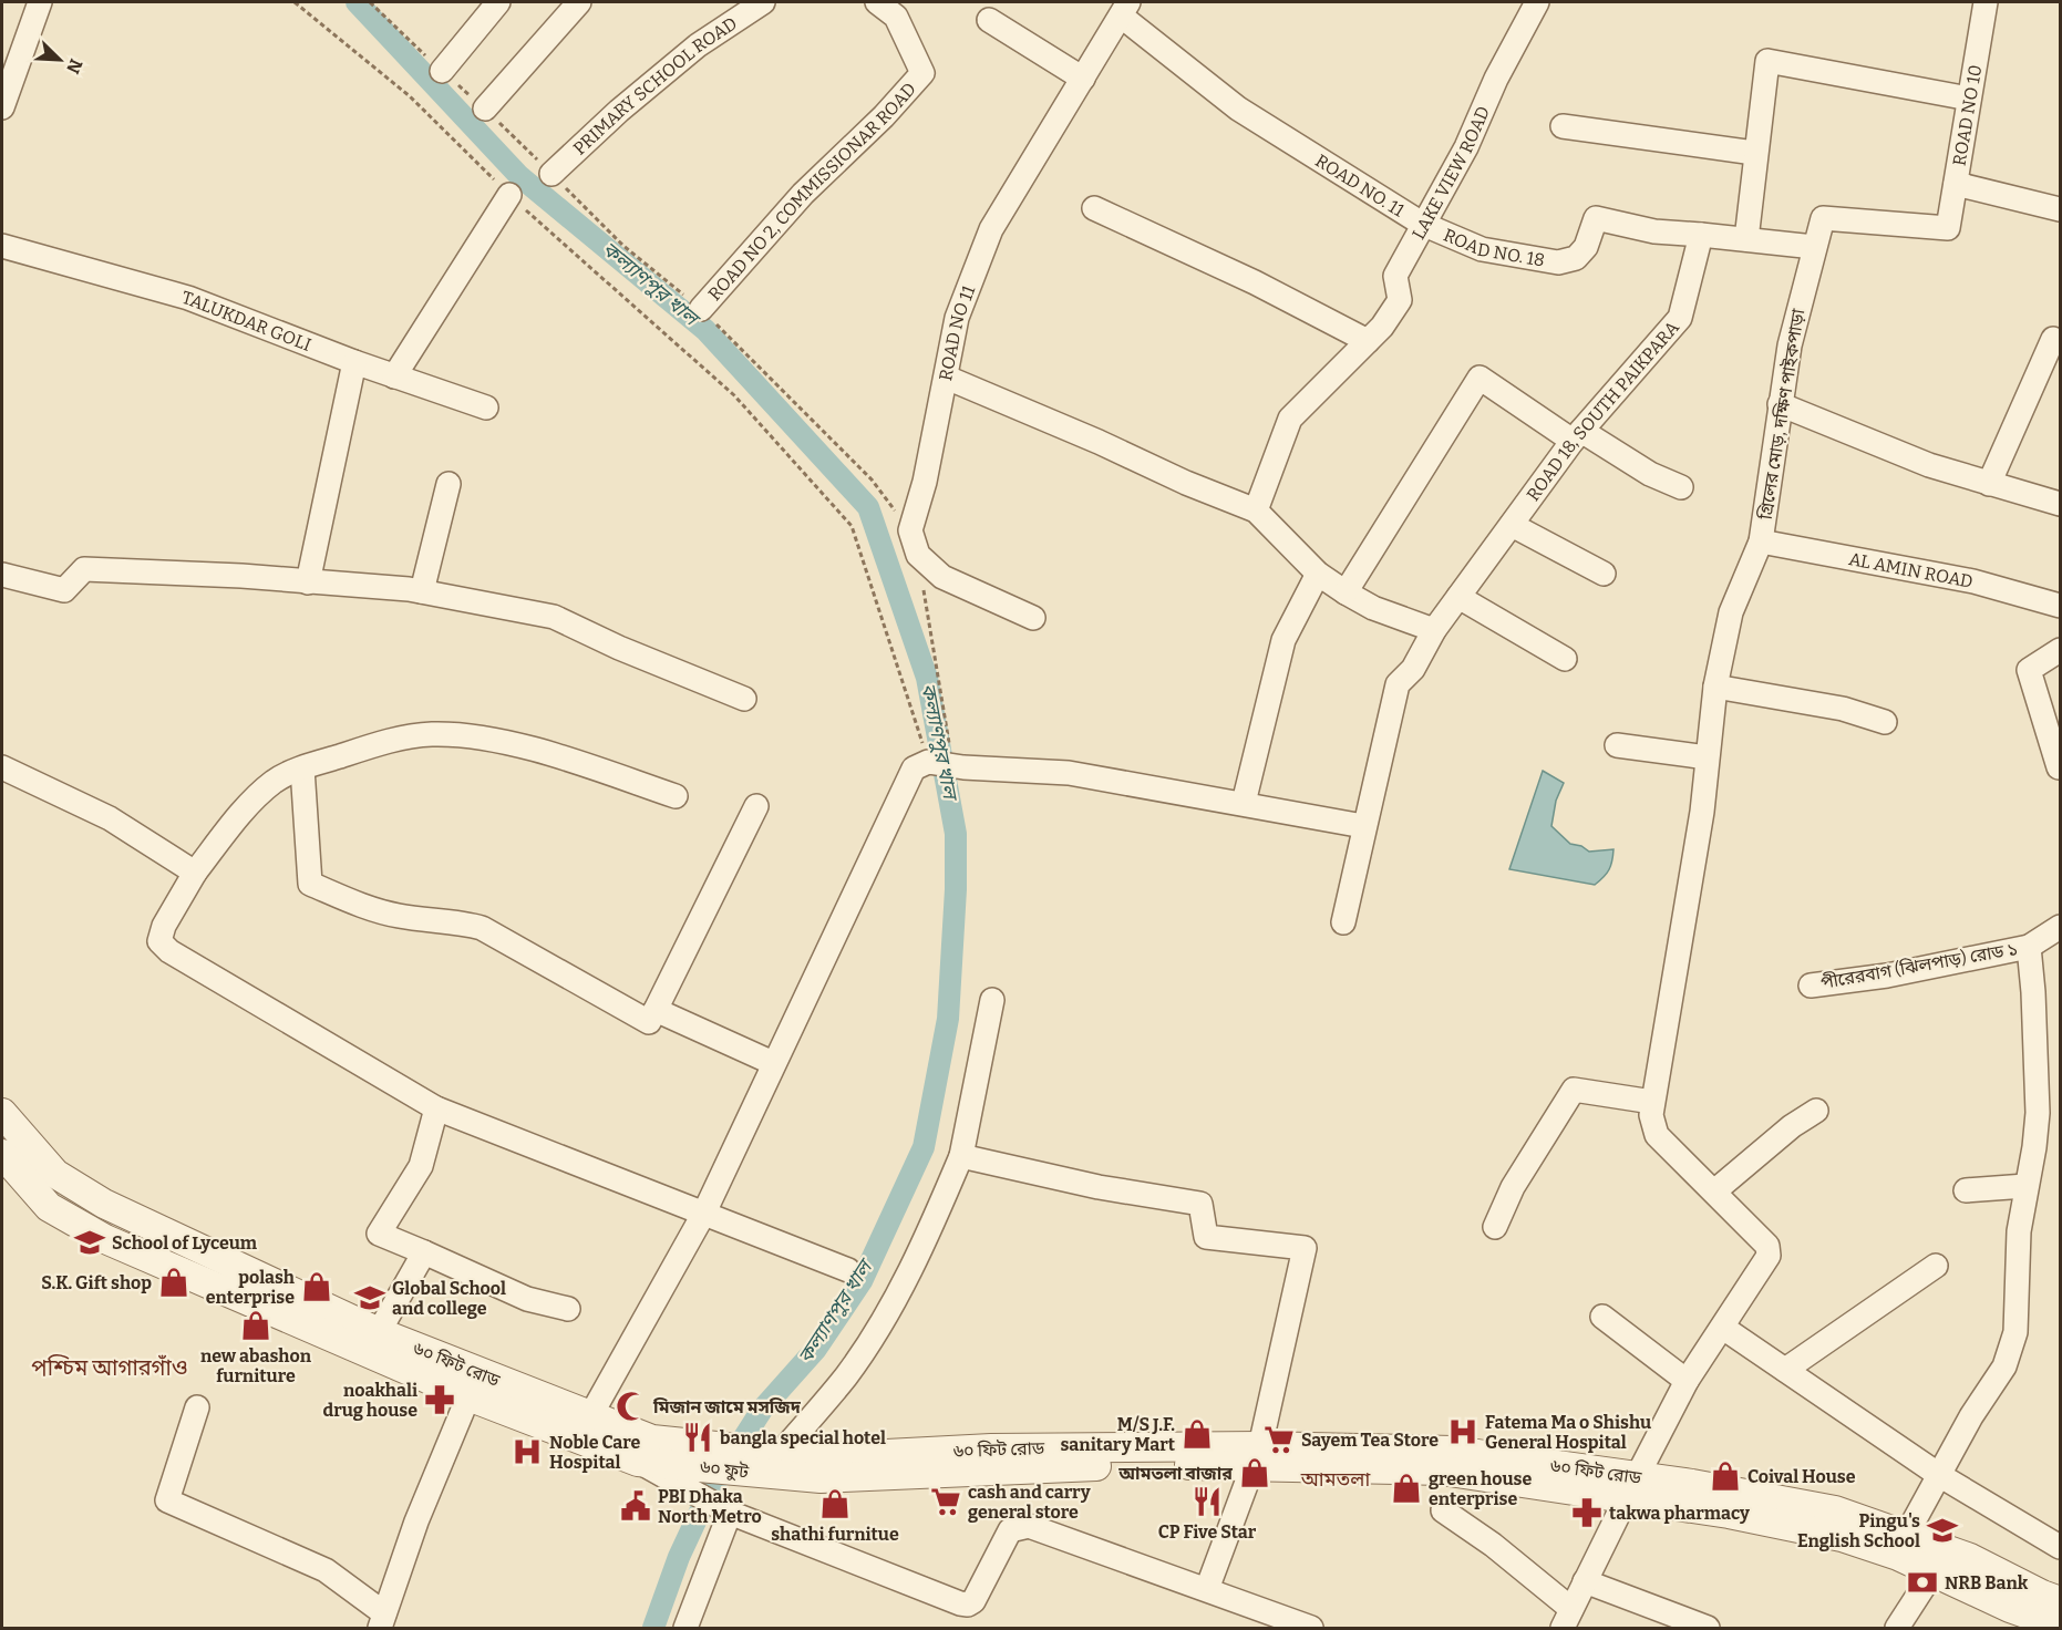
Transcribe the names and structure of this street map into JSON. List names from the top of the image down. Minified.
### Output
{"streets":{"street":["PRIMARY SCHOOL ROAD","ROAD NO 10","LAKE VIEW ROAD","ROAD NO. 11","ROAD NO 2, COMMISSIONAR ROAD","ROAD NO. 18","TALUKDAR GOLI","ROAD NO 11","ROAD 18, SOUTH PAIKPARA","গ্রিলের মোড়, দক্ষিণ পাইকপাড়া","AL AMIN ROAD","পীরেরবাগ (ঝিলপাড়) রোড ১","৬০ ফিট রোড"]},"crossings":[["ROAD NO 10","গ্রিলের মোড়, দক্ষিণ পাইকপাড়া"],["LAKE VIEW ROAD","ROAD NO. 11"],["LAKE VIEW ROAD","ROAD NO. 18"],["ROAD NO. 11","ROAD NO. 18"],["ROAD NO. 11","ROAD NO 11"],["ROAD NO. 18","ROAD 18, SOUTH PAIKPARA"],["গ্রিলের মোড়, দক্ষিণ পাইকপাড়া","AL AMIN ROAD"],["গ্রিলের মোড়, দক্ষিণ পাইকপাড়া","৬০ ফিট রোড"]],"districts":["পশ্চিম আগারগাঁও","আমতলা"],"water":["কল্যাণপুর খাল"],"places":{"school or university":["School of Lyceum","Global School and college","Pingu's English School"],"shop":["S.K. Gift shop","polash enterprise","new abashon furniture","M/S J.F. sanitary Mart","আমতলা বাজার","Coival House","green house enterprise","shathi furnitue"],"pharmacy":["noakhali drug house","takwa pharmacy"],"mosque":["মিজান জামে মসজিদ"],"hospital":["Fatema Ma o Shishu General Hospital","Noble Care Hospital"],"restaurant":["bangla special hotel","CP Five Star"],"supermarket":["Sayem Tea Store","cash and carry general store"],"public building":["PBI Dhaka North Metro"],"bank":["NRB Bank"]},"north":"bottom right"}
